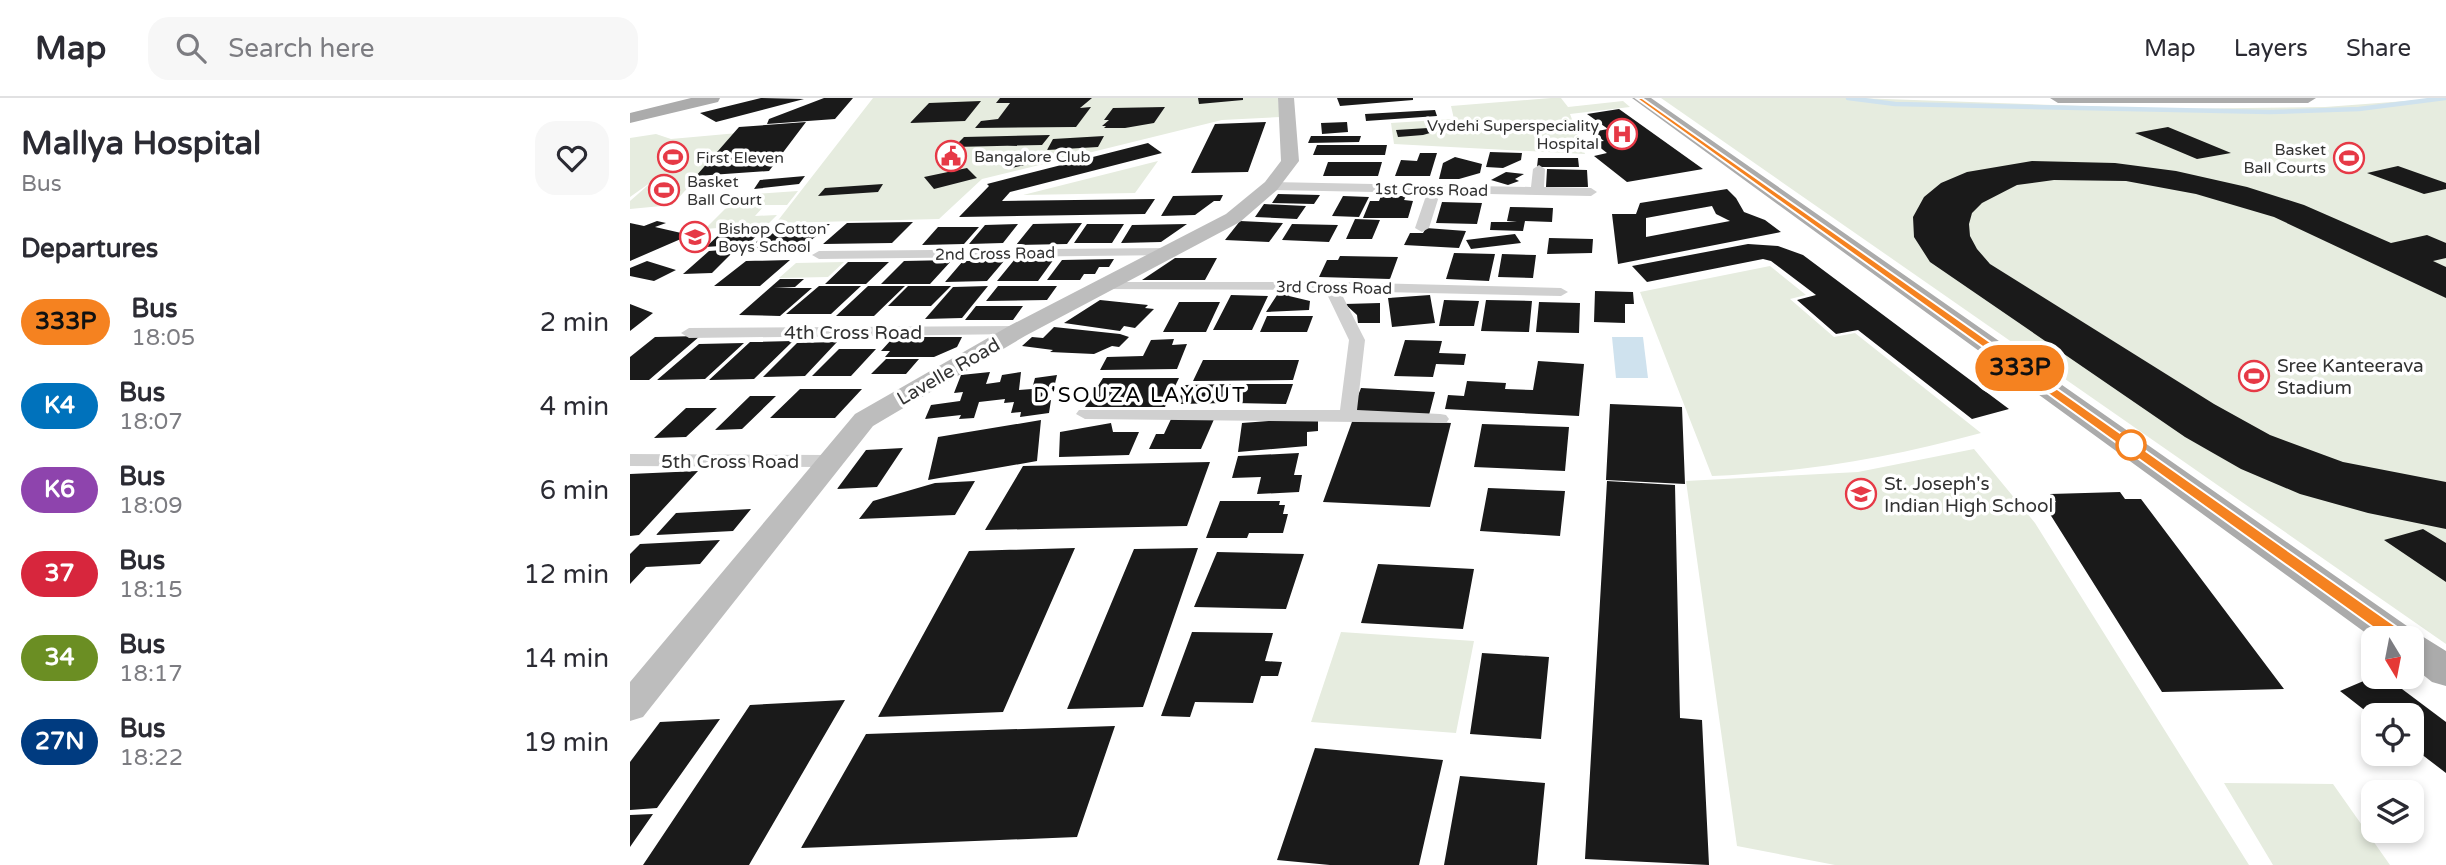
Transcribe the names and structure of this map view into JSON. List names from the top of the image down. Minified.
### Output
{"streets":{"street":["1st Cross Road","2nd Cross Road","3rd Cross Road","4th Cross Road","Lavelle Road","5th Cross Road"]},"crossings":[["1st Cross Road","Lavelle Road"],["2nd Cross Road","Lavelle Road"],["3rd Cross Road","Lavelle Road"],["4th Cross Road","Lavelle Road"],["Lavelle Road","5th Cross Road"]],"districts":["D'SOUZA LAYOUT"],"places":{"hospital":["Vydehi Superspeciality Hospital"],"public building":["Bangalore Club"],"sports":["First Eleven","Basket Ball Courts","Basket Ball Court","Sree Kanteerava Stadium"],"school or university":["Bishop Cotton Boys School","St. Joseph's Indian High School"]},"lines":["bus line 333P"],"north":"bottom","page":{"header":"Map","search":"Search here","nav":["Map","Layers","Share"],"heading":[["Mallya Hospital","Bus"],"Departures"],"on_map":"333P","list":[{"mark":"333P","name":"Bus","note":"18:05","value":"2 min"},{"mark":"K4","name":"Bus","note":"18:07","value":"4 min"},{"mark":"K6","name":"Bus","note":"18:09","value":"6 min"},{"mark":"37","name":"Bus","note":"18:15","value":"12 min"},{"mark":"34","name":"Bus","note":"18:17","value":"14 min"},{"mark":"27N","name":"Bus","note":"18:22","value":"19 min"}]}}
